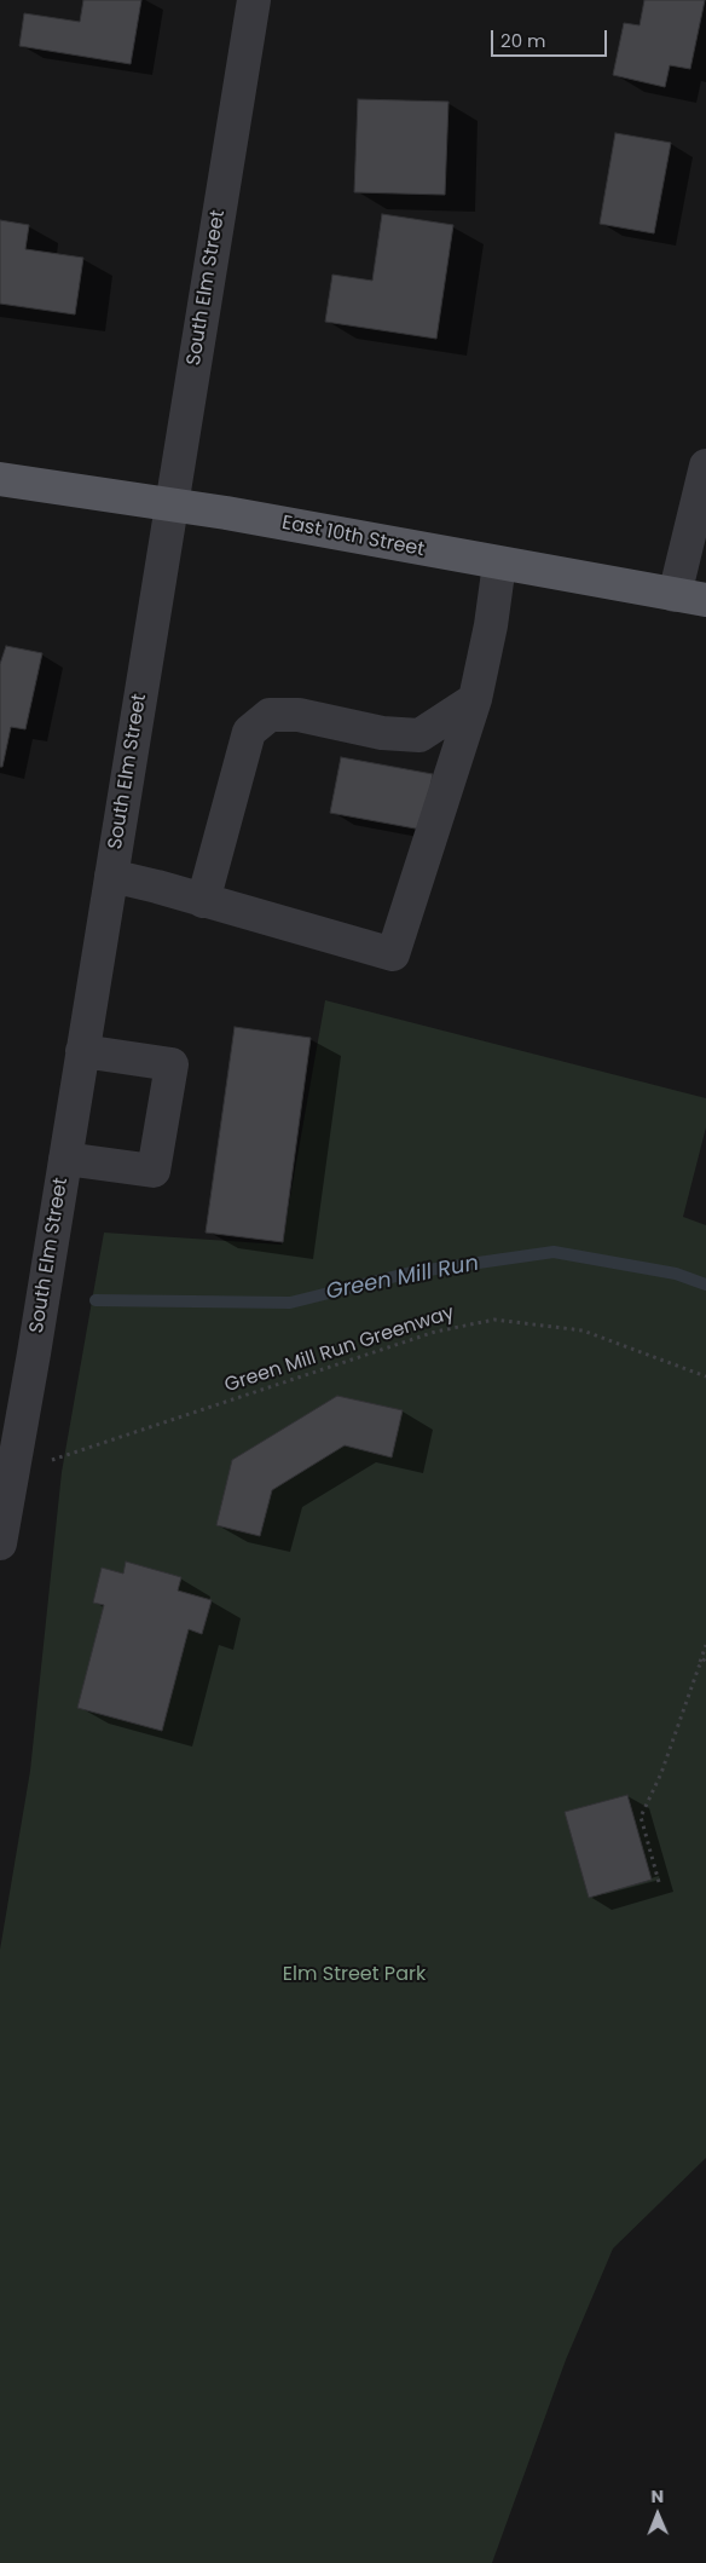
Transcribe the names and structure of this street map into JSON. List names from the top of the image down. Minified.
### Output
{"streets":{"main road":["East 10th Street"],"street":["South Elm Street"],"path":["Green Mill Run Greenway"]},"crossings":[["South Elm Street","East 10th Street"]],"water":["Green Mill Run"],"parks":["Elm Street Park"],"scale_bar":"20 m","north":"top"}
